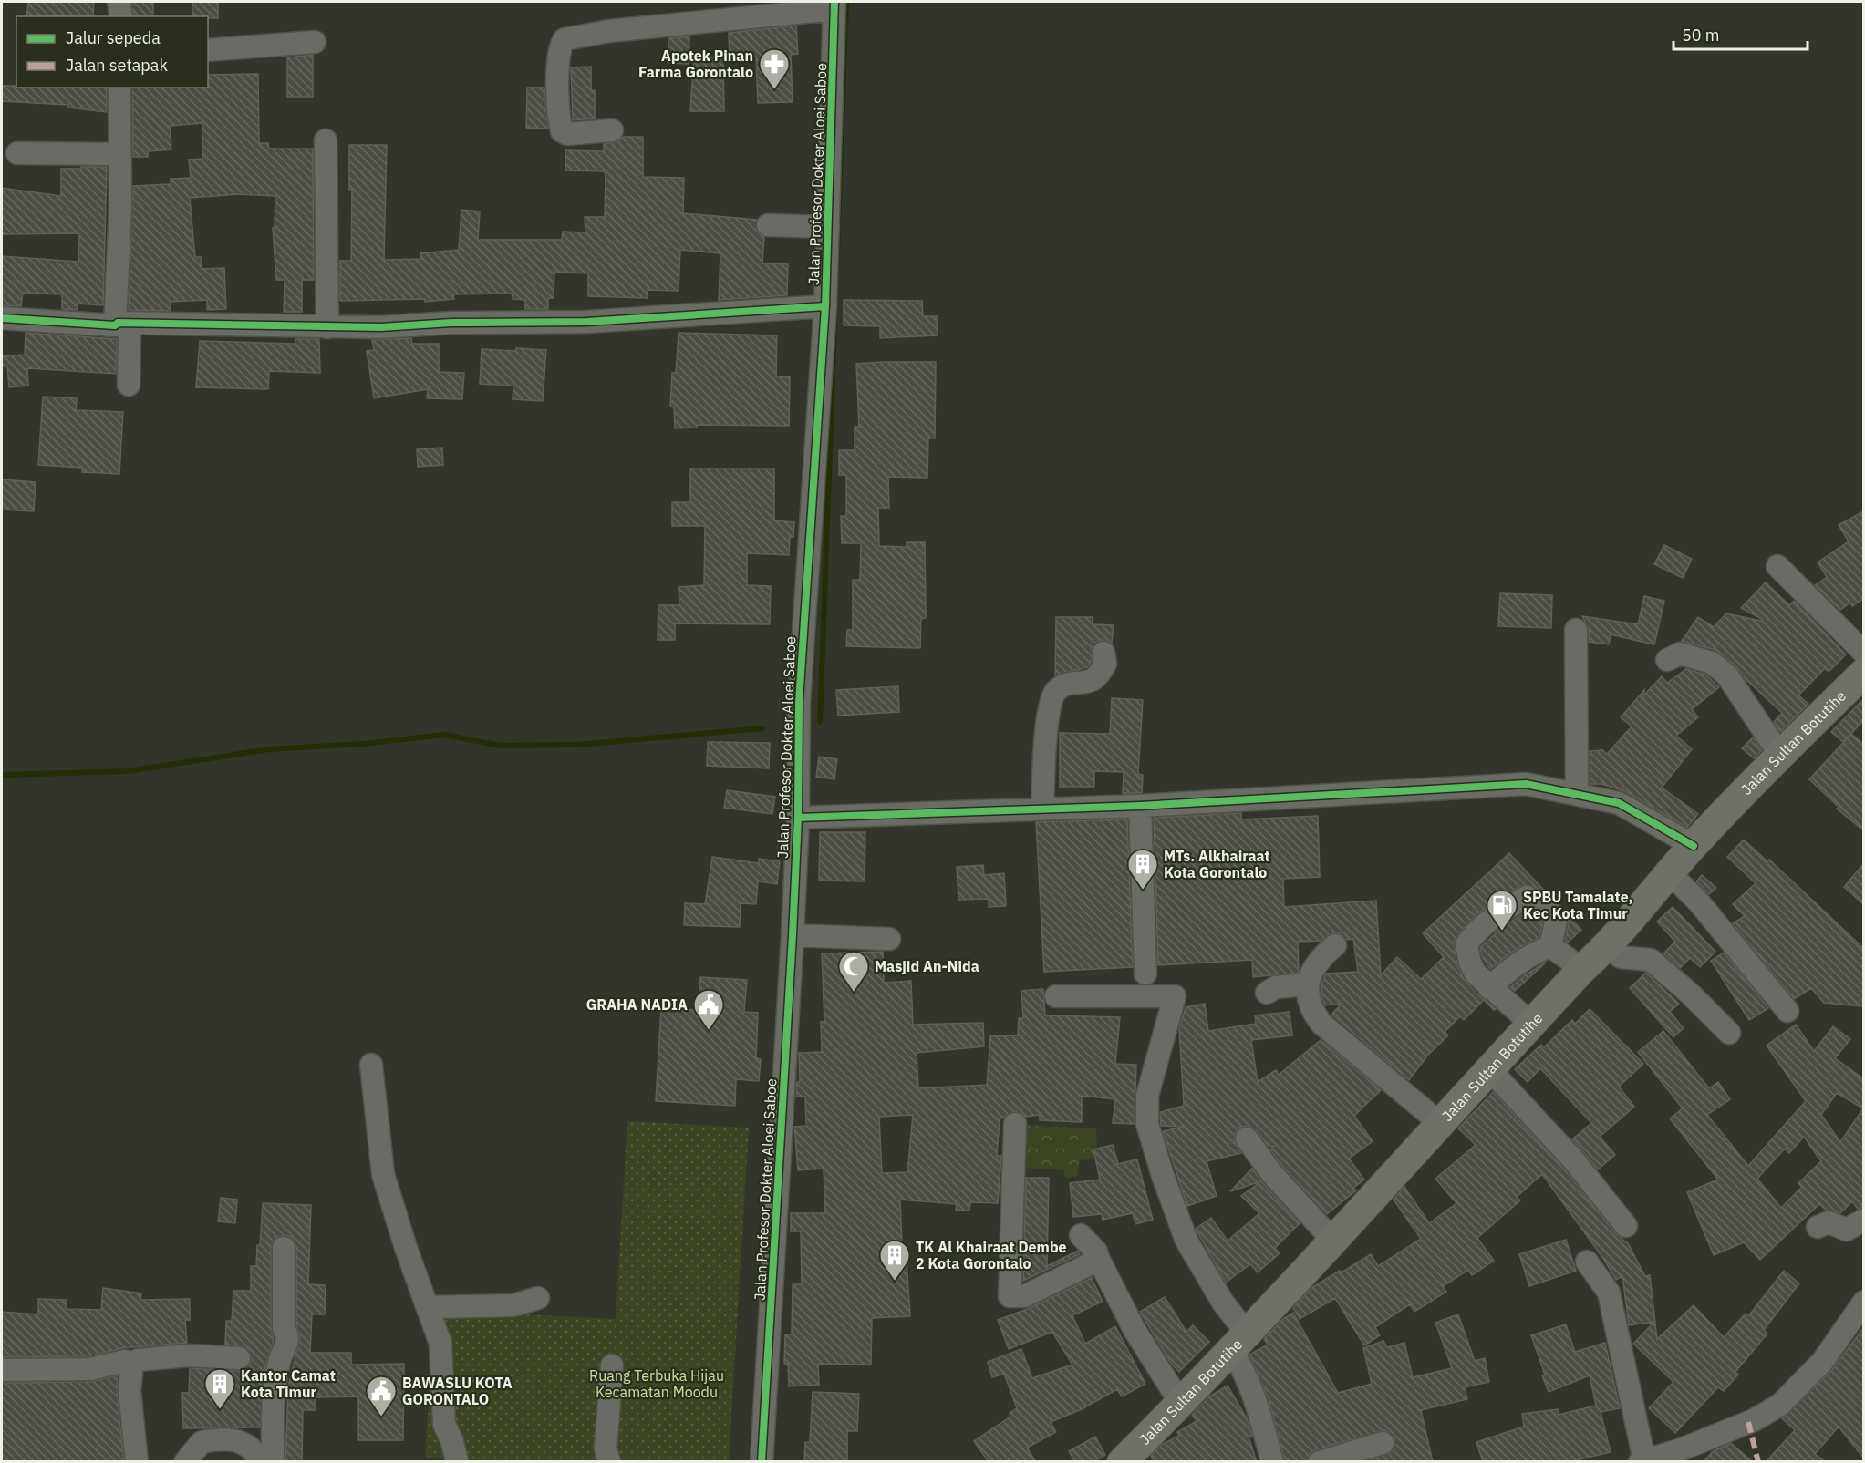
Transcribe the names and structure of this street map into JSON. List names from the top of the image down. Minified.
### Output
{"streets":{"main road":["Jalan Sultan Botutihe"],"street":["Jalan Profesor Dokter Aloei Saboe"]},"parks":["Ruang Terbuka Hijau Kecamatan Moodu"],"places":{"pharmacy":["Apotek Pinan Farma Gorontalo"],"building":["MTs. Alkhairaat Kota Gorontalo","TK Al Khairaat Dembe 2 Kota Gorontalo","Kantor Camat Kota Timur"],"fuel station":["SPBU Tamalate, Kec Kota Timur"],"mosque":["Masjid An-Nida"],"public building":["GRAHA NADIA","BAWASLU KOTA GORONTALO"]},"legend":["Jalur sepeda","Jalan setapak"],"scale_bar":"50 m"}
